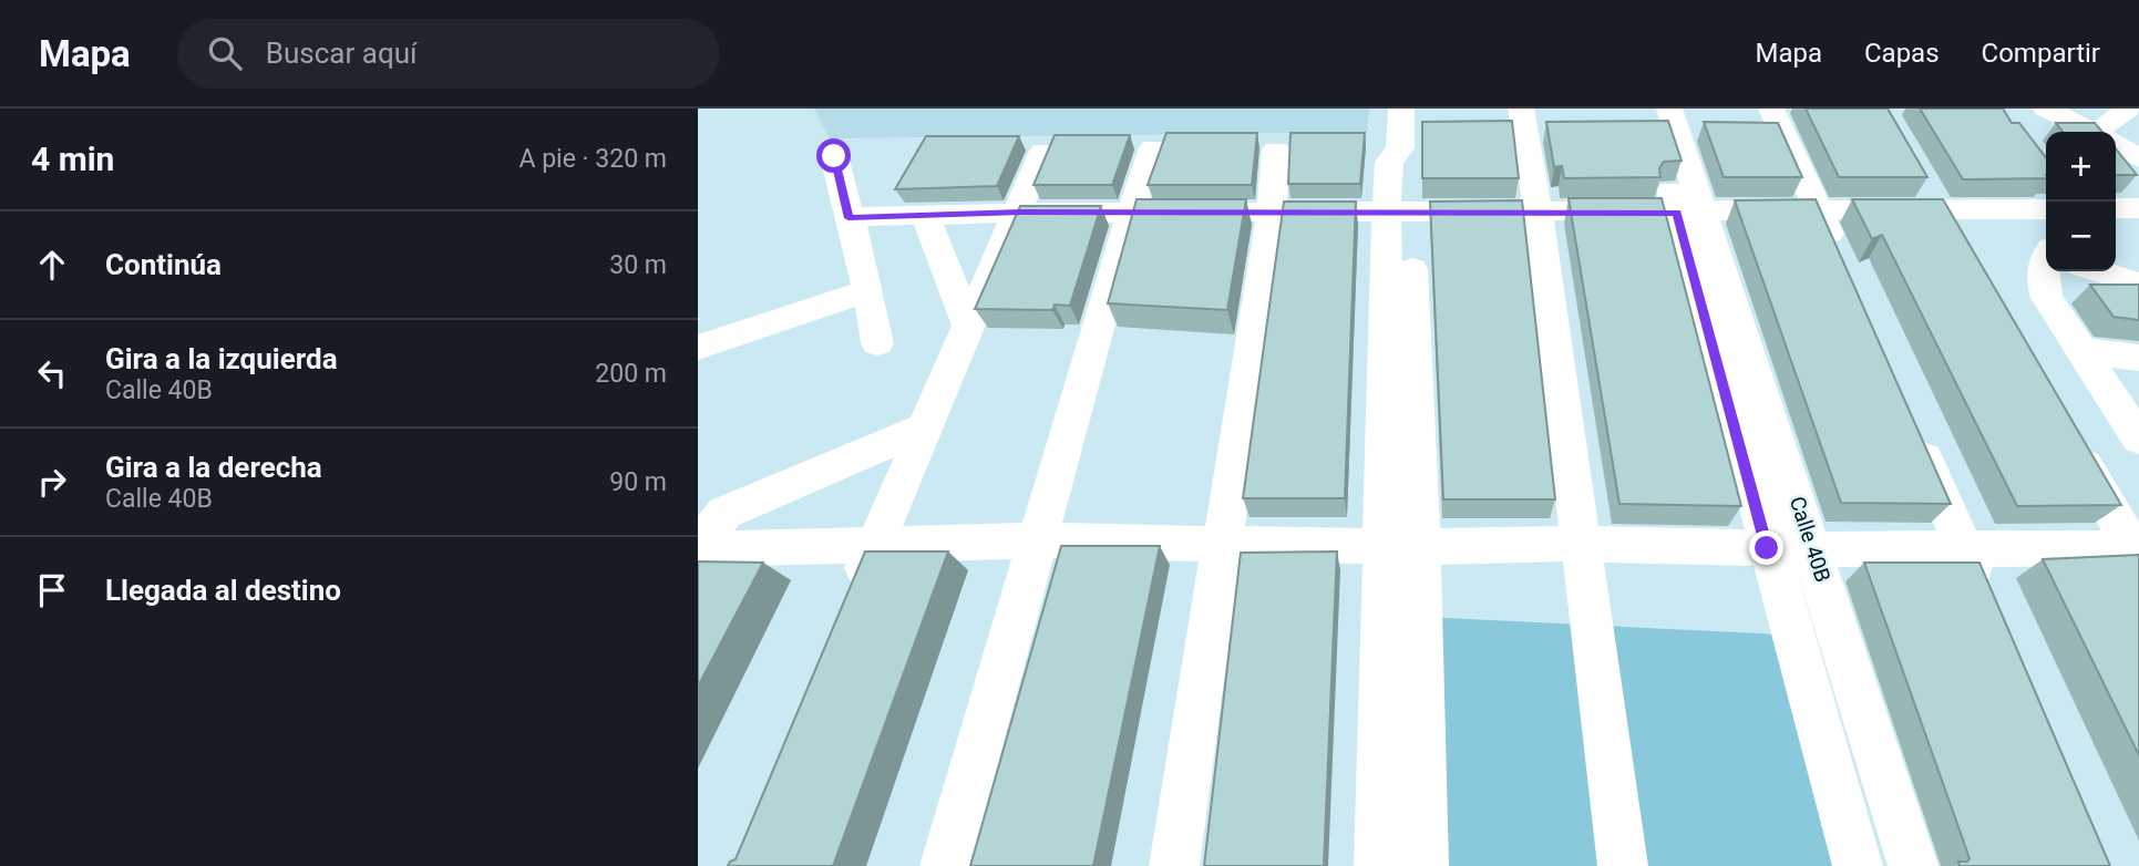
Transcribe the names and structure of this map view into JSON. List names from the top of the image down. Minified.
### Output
{"streets":{"street":["Calle 40B"]},"page":{"header":"Mapa","search":"Buscar aquí","nav":["Mapa","Capas","Compartir"],"heading":["4 min","A pie · 320 m"],"map_buttons":["+","−"],"list":[["Continúa","30 m"],["Gira a la izquierda","Calle 40B","200 m"],["Gira a la derecha","Calle 40B","90 m"],"Llegada al destino"]}}
